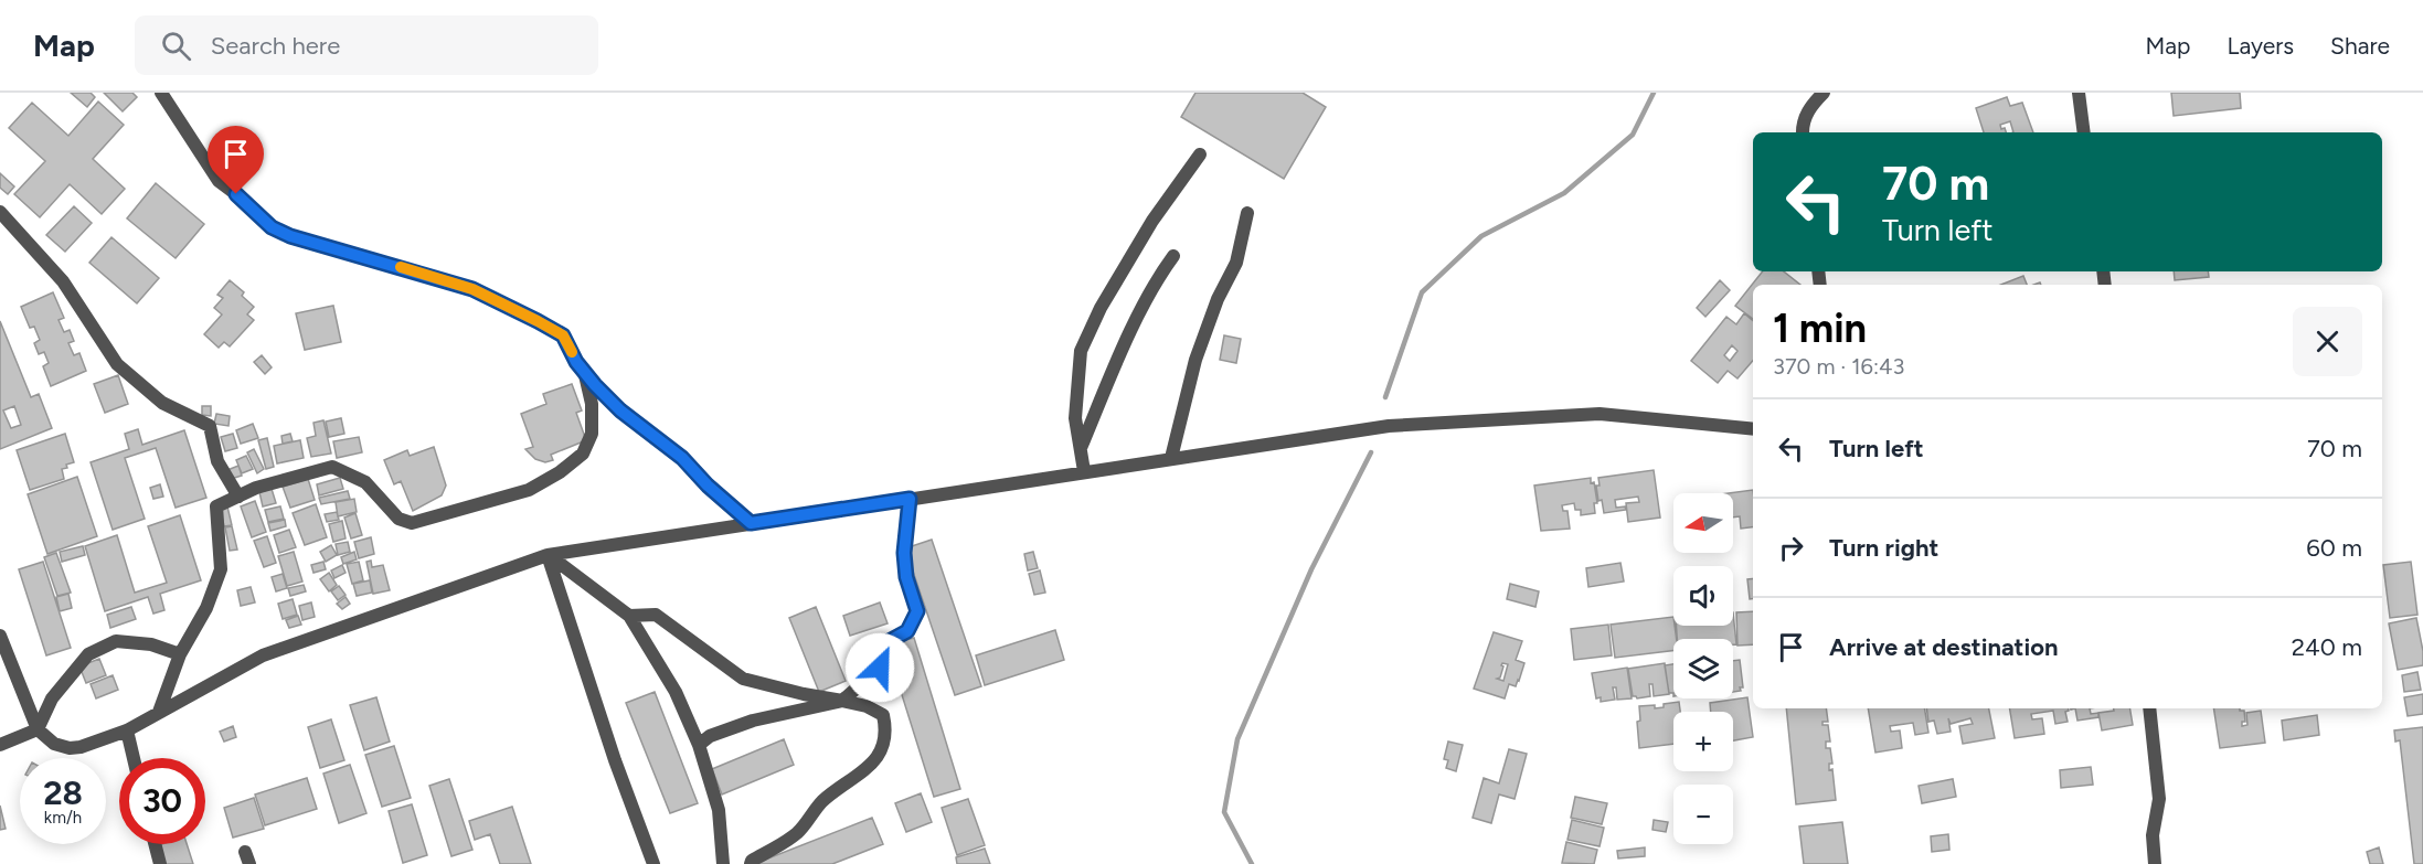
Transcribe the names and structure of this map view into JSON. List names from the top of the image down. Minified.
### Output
{"north":"left","page":{"header":"Map","search":"Search here","nav":["Map","Layers","Share"],"turn":["70 m","Turn left"],"heading":["1 min","370 m · 16:43"],"list":[{"name":"Turn left","value":"70 m"},{"name":"Turn right","value":"60 m"},{"name":"Arrive at destination","value":"240 m"}],"map_buttons":["+","−"],"speed":"28 km/h","limit":"30"}}
